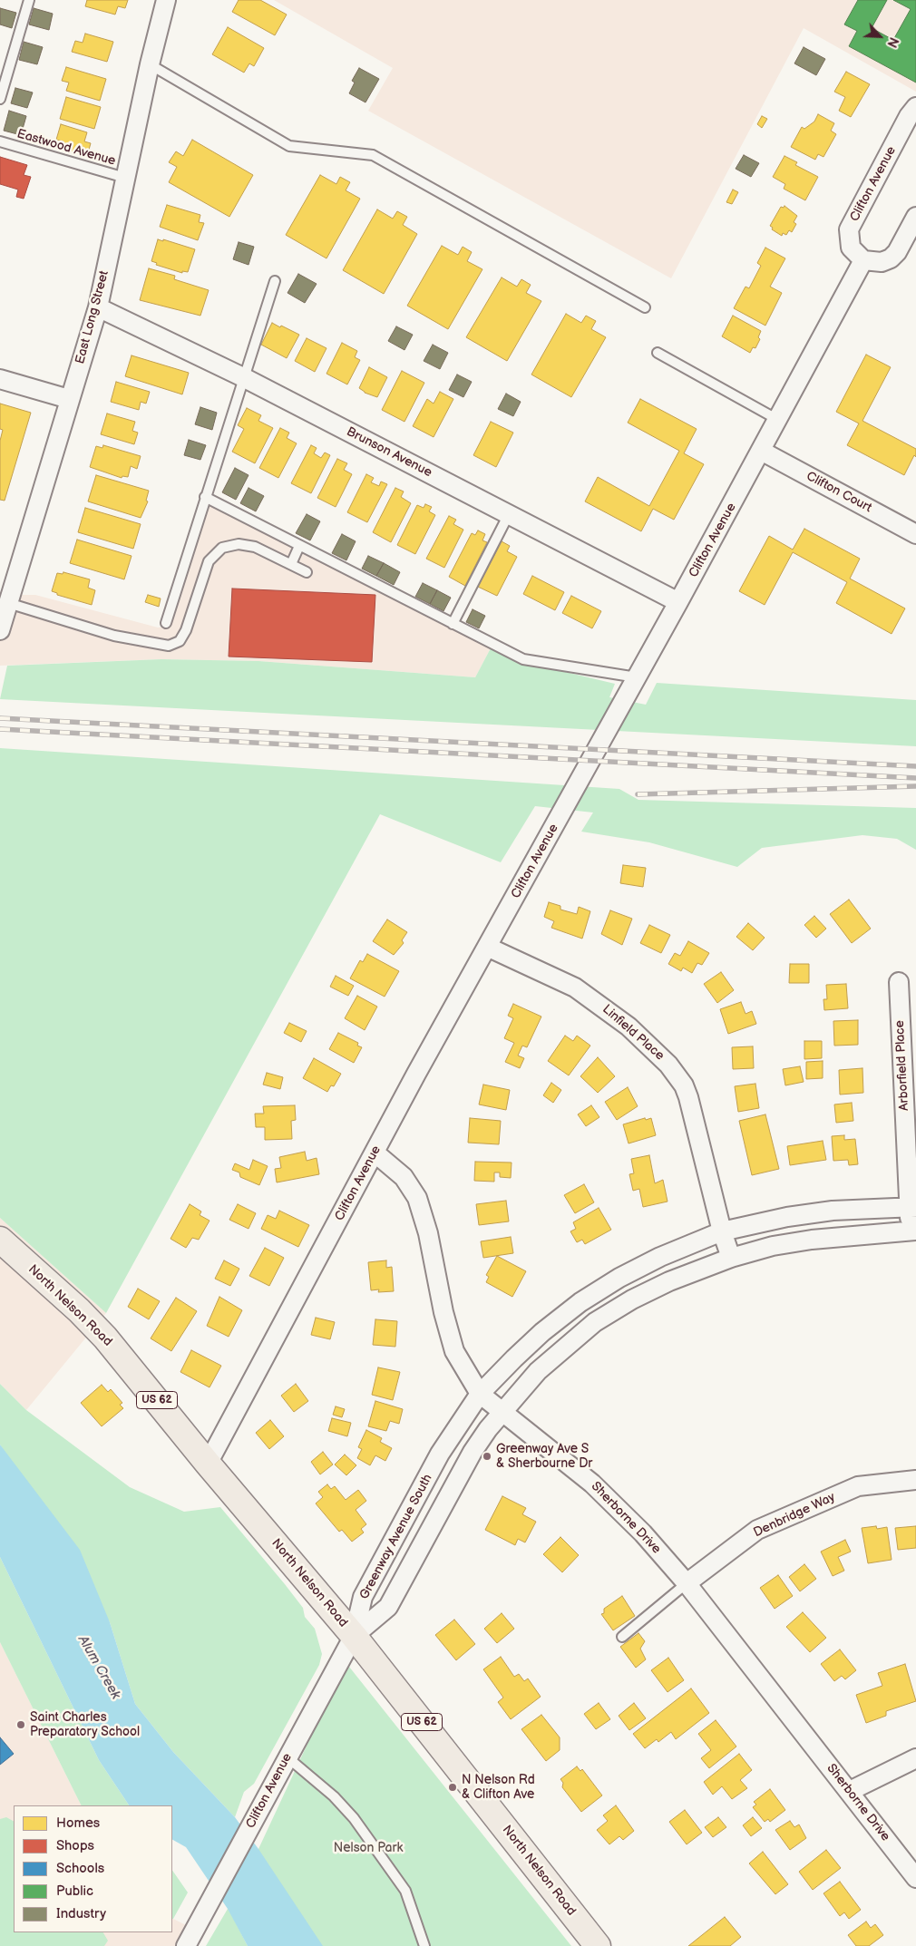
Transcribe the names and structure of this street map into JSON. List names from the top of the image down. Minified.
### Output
{"streets":{"main road":["North Nelson Road","US 62"],"street":["Clifton Avenue","East Long Street","Brunson Avenue","Clifton Court","Linfield Place","Arborfield Place","Denbridge Way","Sherborne Drive","Greenway Avenue South"],"lane":["Eastwood Avenue"]},"crossings":[["Eastwood Avenue","East Long Street"],["Clifton Avenue","Brunson Avenue"],["Clifton Avenue","Clifton Court"],["Clifton Avenue","Linfield Place"],["Clifton Avenue","North Nelson Road"],["Clifton Avenue","Sherborne Drive"],["Clifton Avenue","Greenway Avenue South"],["East Long Street","Brunson Avenue"],["Linfield Place","Greenway Avenue South"],["Arborfield Place","Greenway Avenue South"],["North Nelson Road","Greenway Avenue South"],["Denbridge Way","Sherborne Drive"],["Sherborne Drive","Greenway Avenue South"]],"water":["Alum Creek"],"parks":["Nelson Park"],"places":["Greenway Ave S & Sherbourne Dr","Saint Charles Preparatory School","N Nelson Rd & Clifton Ave"],"legend":["Homes","Shops","Schools","Public","Industry"],"north":"bottom right"}
